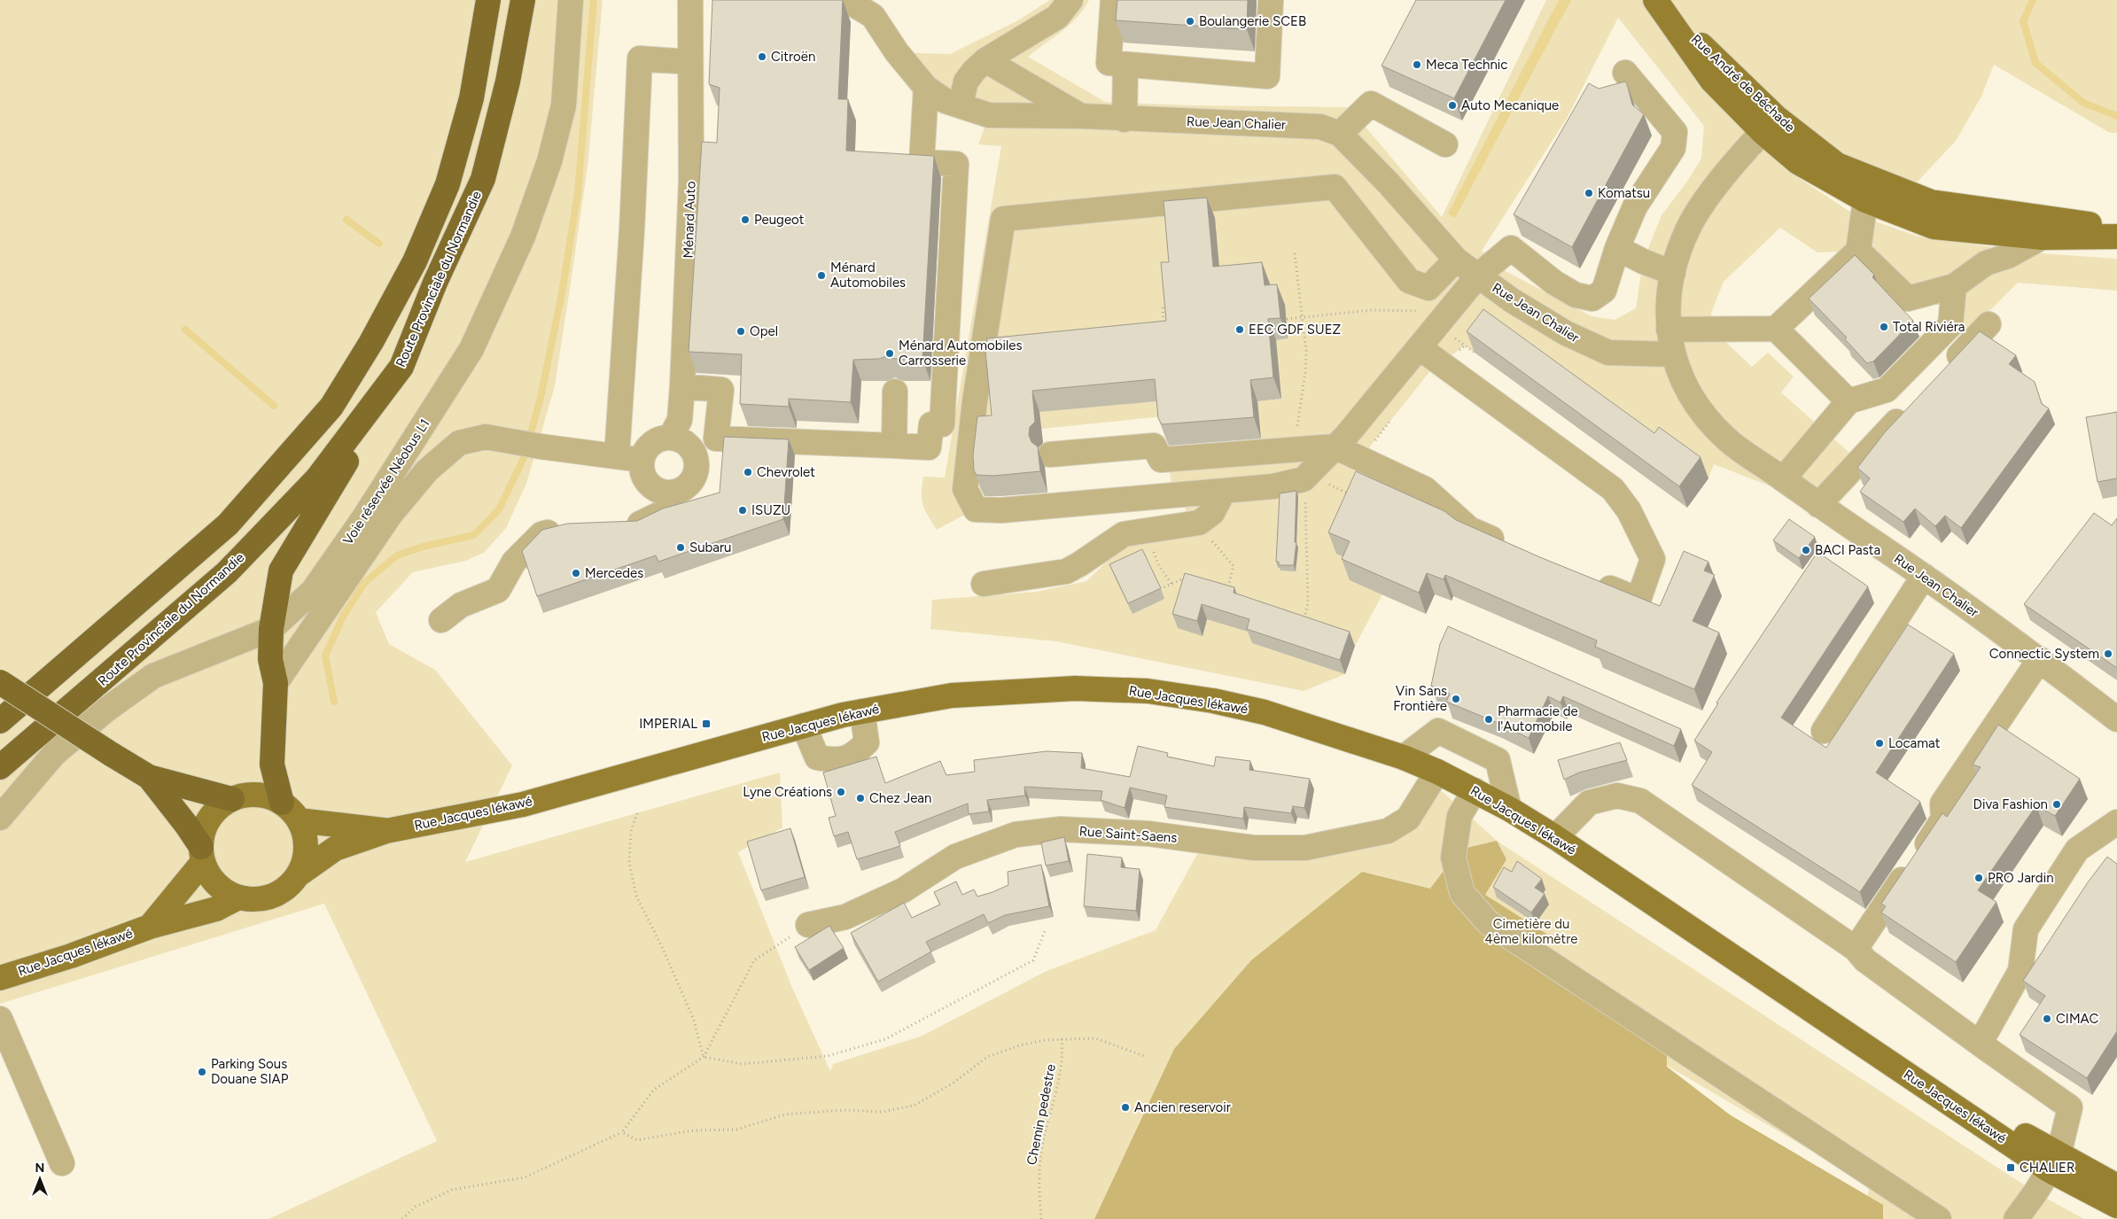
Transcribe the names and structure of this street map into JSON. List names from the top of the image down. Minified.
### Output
{"streets":{"highway":["Route Provinciale du Normandie"],"main road":["Rue André de Béchade","Rue Jacques Iékawé"],"street":["Rue Jean Chalier","Ménard Auto","Voie réservée Néobus L1","Rue Saint-Saens"],"path":["Chemin pedestre"]},"crossings":[["Rue Jacques Iékawé","Rue Saint-Saens"]],"parks":["Cimetière du 4ème kilomètre"],"places":{"other":["Boulangerie SCEB","Citroën","Meca Technic","Auto Mecanique","Komatsu","Peugeot","Ménard Automobiles","Total Riviéra","EEC GDF SUEZ","Opel","Ménard Automobiles Carrosserie","Chevrolet","ISUZU","Subaru","BACI Pasta","Mercedes","Connectic System","Vin Sans Frontière","Pharmacie de l'Automobile","Locamat","Lyne Créations","Chez Jean","Diva Fashion","PRO Jardin","CIMAC","Parking Sous Douane SIAP","Ancien reservoir"],"transit":["IMPERIAL","CHALIER"]},"north":"top"}
